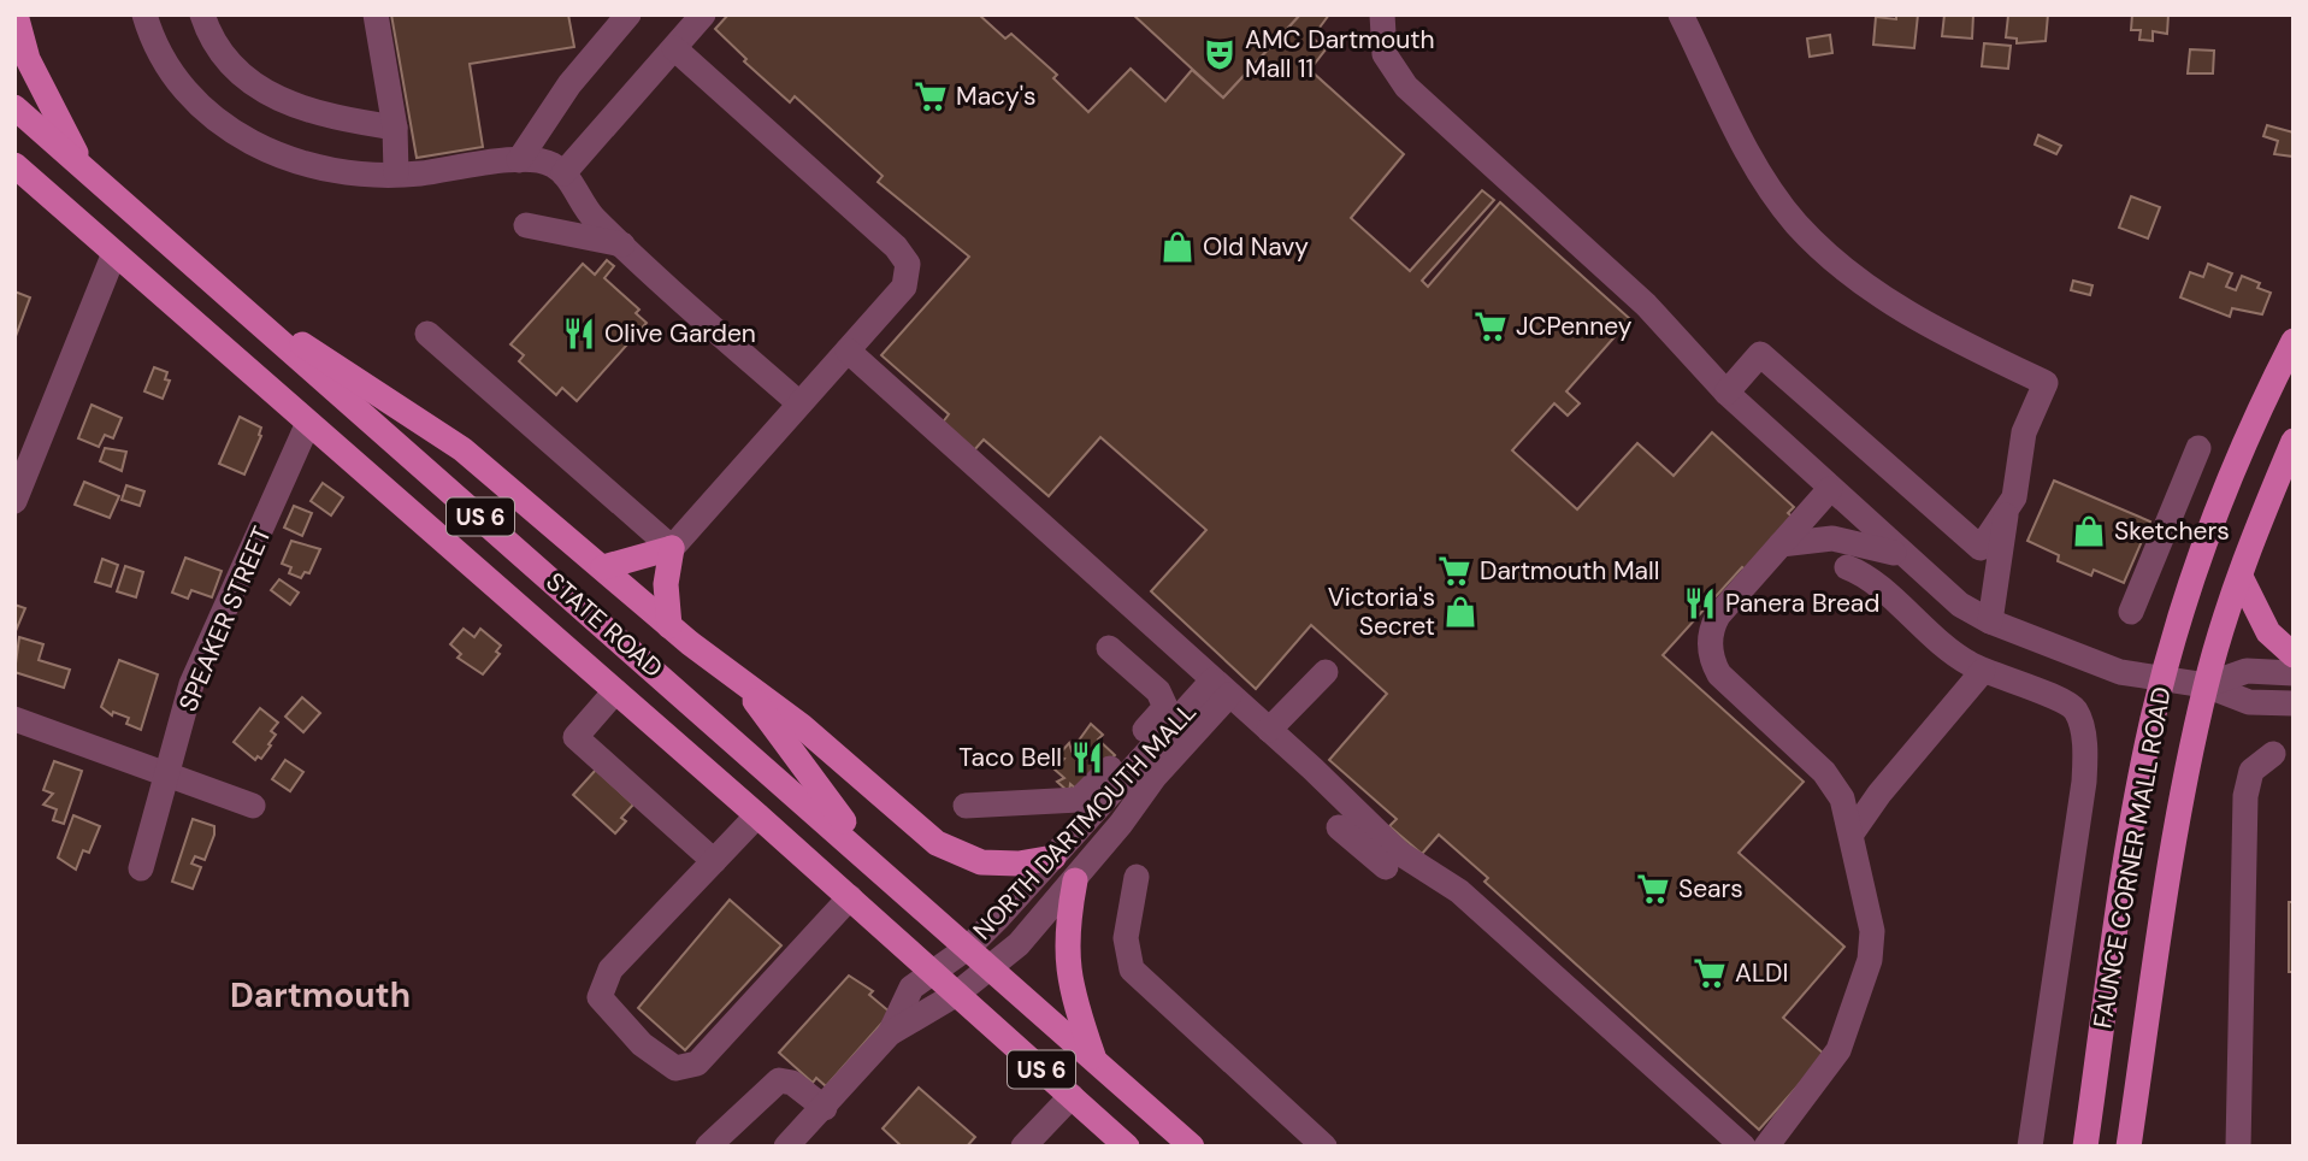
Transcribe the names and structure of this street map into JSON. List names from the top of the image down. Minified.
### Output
{"streets":{"main road":["US 6","STATE ROAD","FAUNCE CORNER MALL ROAD"],"street":["SPEAKER STREET","NORTH DARTMOUTH MALL"]},"crossings":[["SPEAKER STREET","STATE ROAD"],["STATE ROAD","NORTH DARTMOUTH MALL"]],"districts":["Dartmouth"],"places":{"theatre":["AMC Dartmouth Mall 11"],"supermarket":["Macy's","JCPenney","Dartmouth Mall","Sears","ALDI"],"shop":["Old Navy","Sketchers","Victoria's Secret"],"restaurant":["Olive Garden","Panera Bread","Taco Bell"]}}
